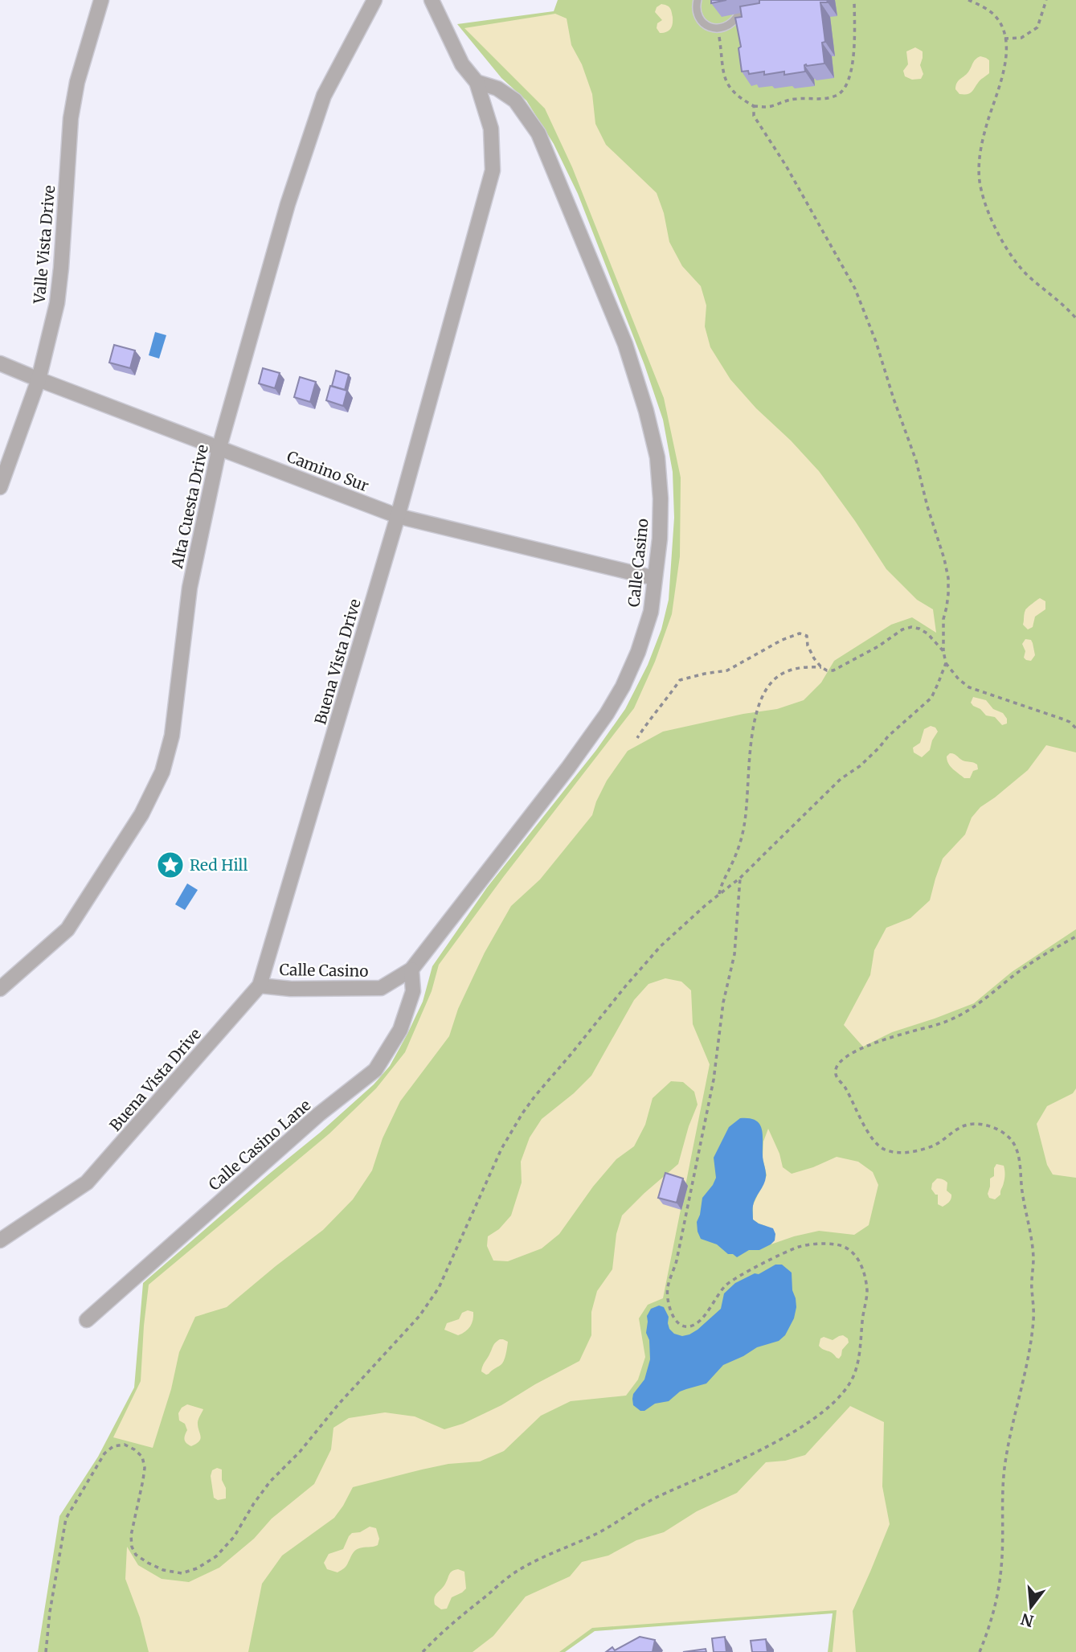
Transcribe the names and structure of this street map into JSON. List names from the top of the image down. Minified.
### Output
{"streets":{"street":["Valle Vista Drive","Camino Sur","Alta Cuesta Drive","Calle Casino","Buena Vista Drive","Calle Casino Lane"]},"crossings":[["Valle Vista Drive","Camino Sur"],["Camino Sur","Alta Cuesta Drive"],["Camino Sur","Calle Casino"],["Camino Sur","Buena Vista Drive"],["Calle Casino","Buena Vista Drive"],["Calle Casino","Calle Casino Lane"]],"places":{"place":["Red Hill"]},"north":"bottom"}
